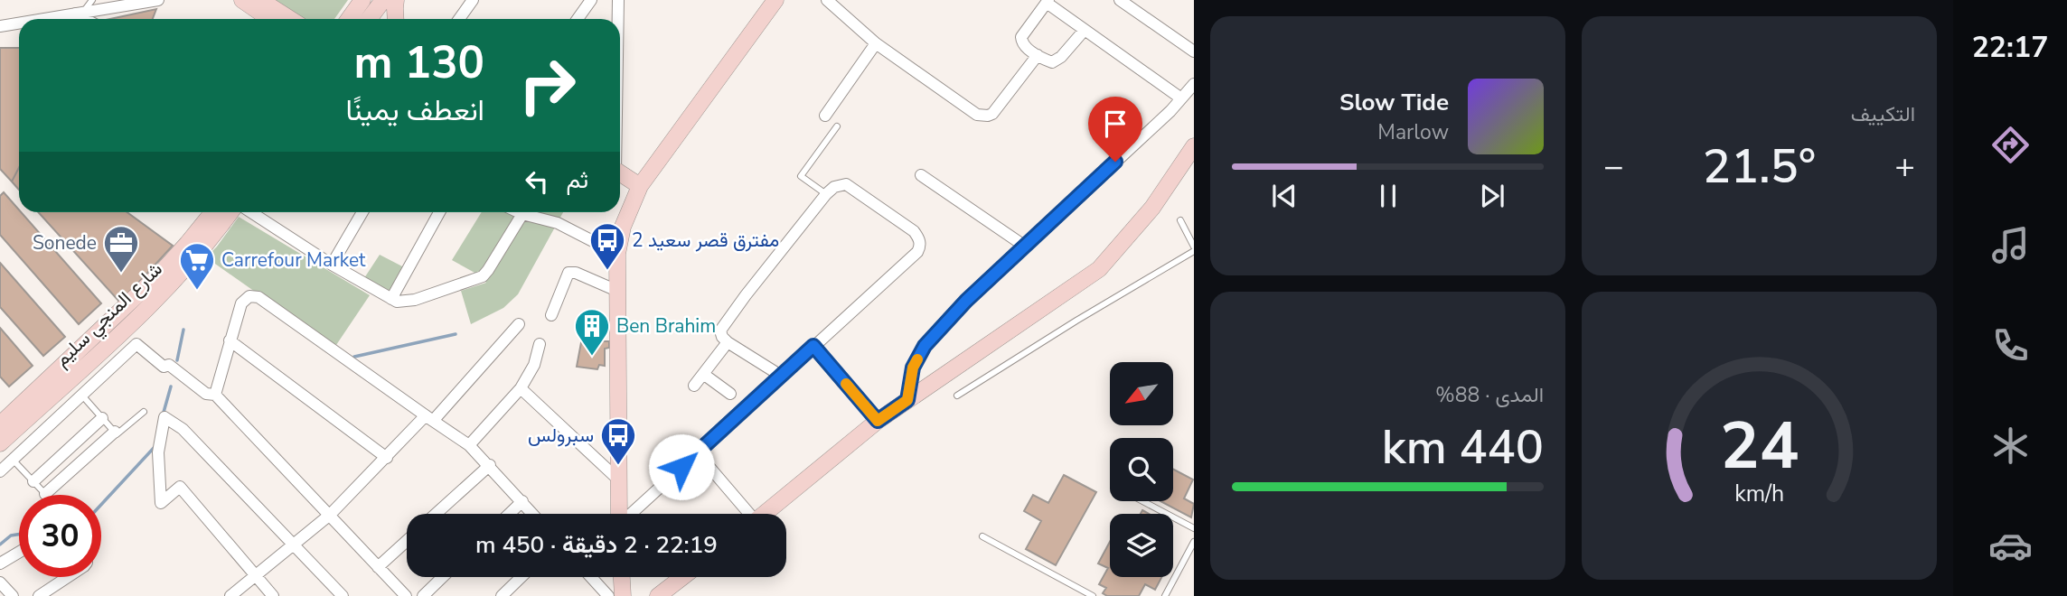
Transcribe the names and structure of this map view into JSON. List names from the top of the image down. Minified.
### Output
{"streets":{"street":["شارع المنجي سليم"]},"places":{"bus stop":["مفترق قصر سعيد 2","سبرولس"],"office":["Sonede"],"supermarket":["Carrefour Market"],"building":["Ben Brahim"]},"north":"bottom left","page":{"tabs":"22:17","tile":["التكييف",["المدى · 88%","440 km"]],"turn":["130 m","انعطف يمينًا"],"song":["Slow Tide","Marlow"],"heat":["−","21.5°","+"],"then":"ثم","limit":"30","trip":"22:19 · 2 دقيقة · 450 m","gauge":["24","km/h"]}}
